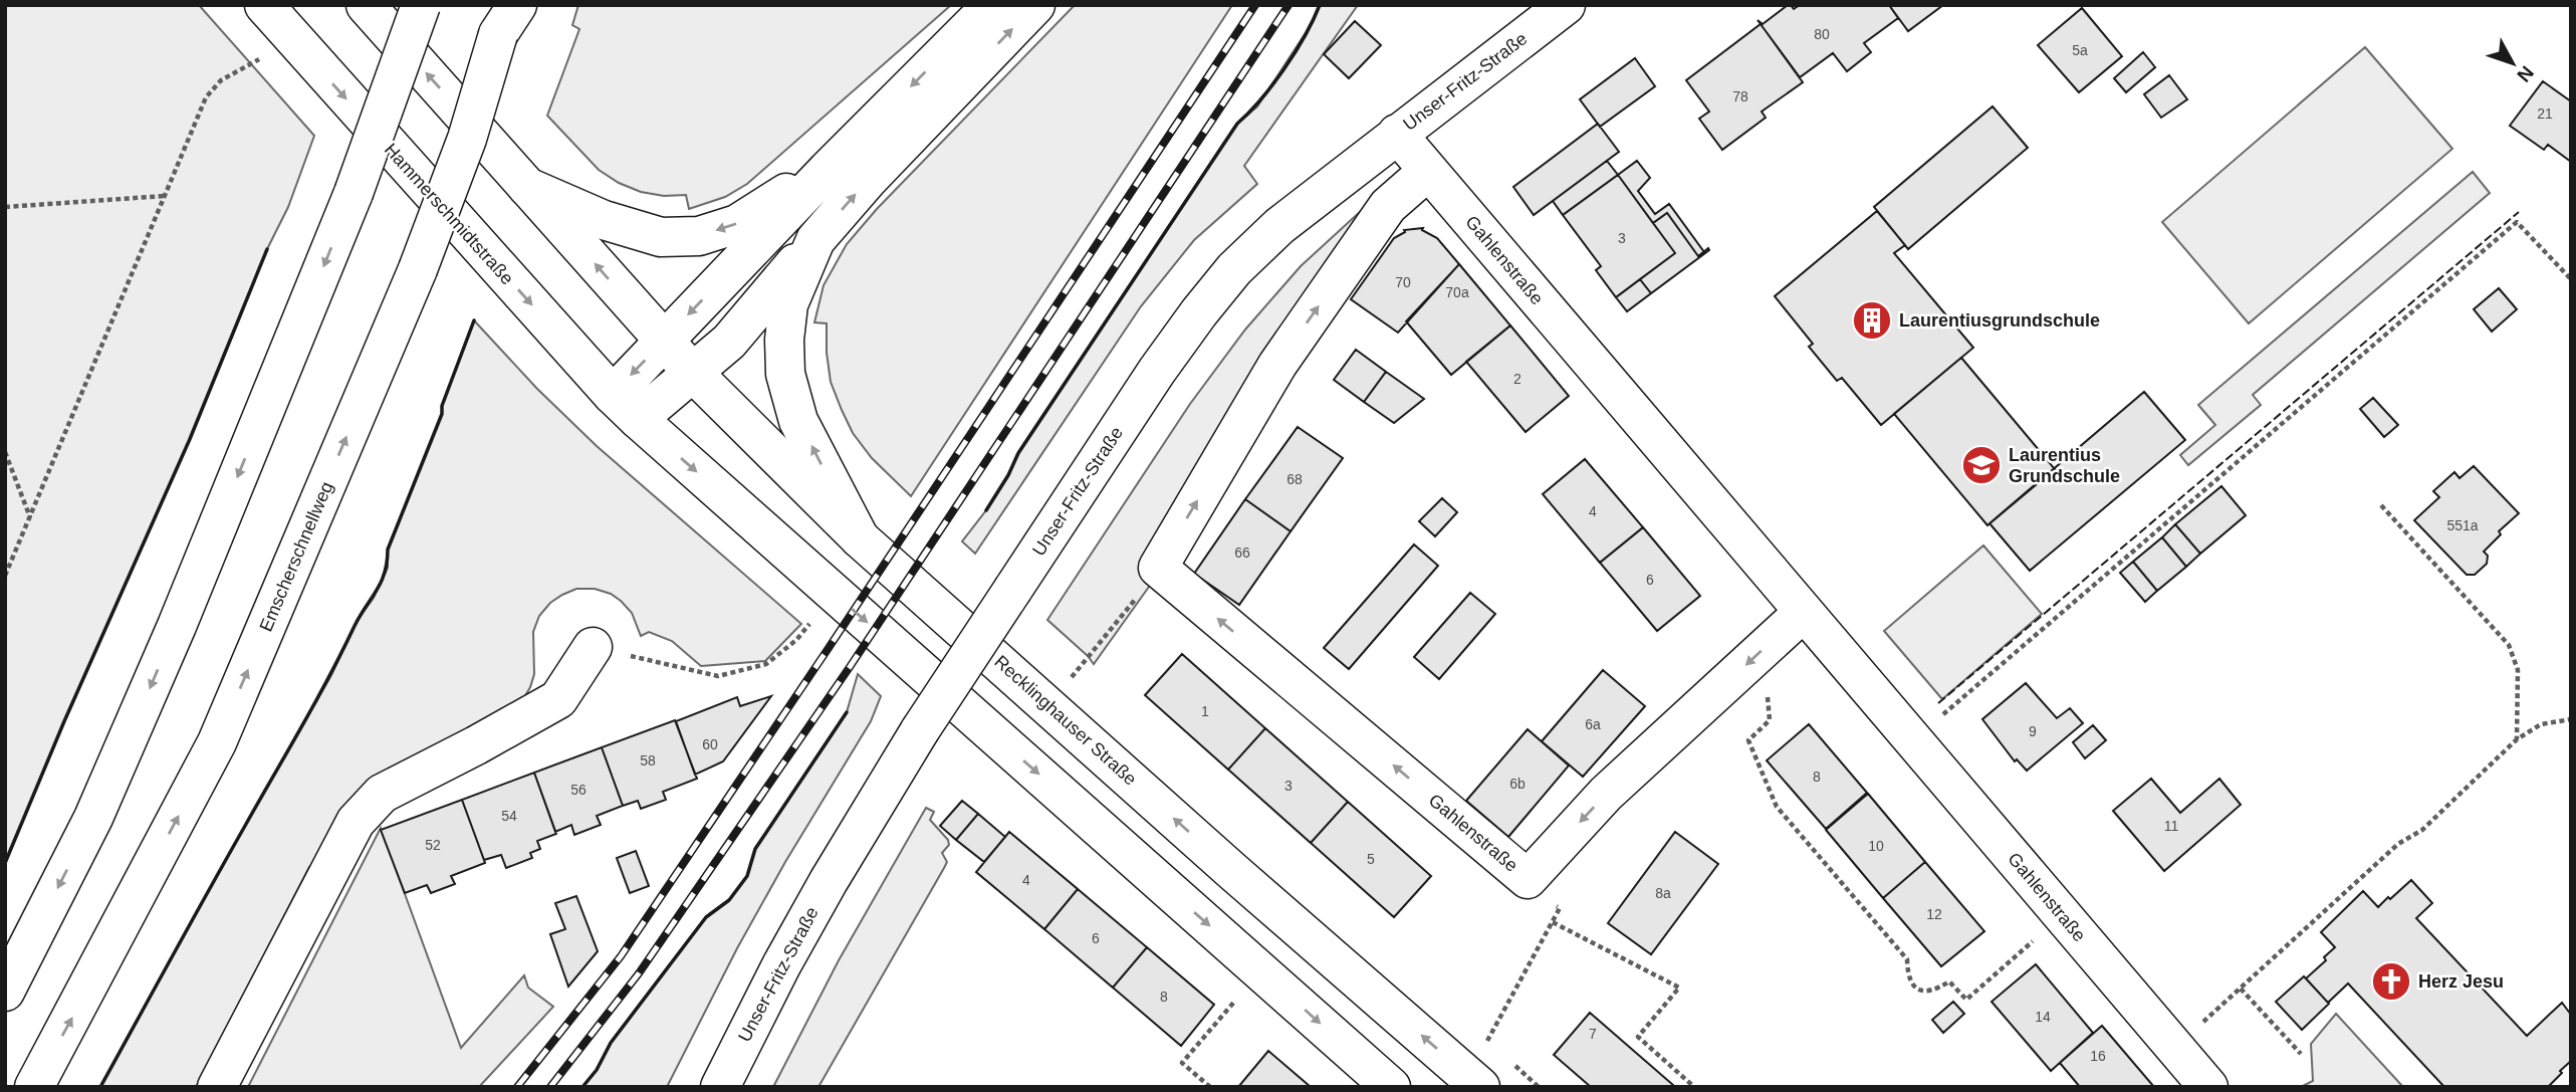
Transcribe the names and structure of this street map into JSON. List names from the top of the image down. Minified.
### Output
{"streets":{"main road":["Unser-Fritz-Straße","Hammerschmidtstraße","Gahlenstraße","Emscherschnellweg","Recklinghauser Straße"]},"crossings":[["Unser-Fritz-Straße","Gahlenstraße"]],"places":{"building":["Laurentiusgrundschule"],"school or university":["Laurentius Grundschule"],"church":["Herz Jesu"]},"house_numbers":["80","5a","78","21","3","70","70a","2","68","4","551a","66","6","1","6a","9","60","58","8","6b","3","56","54","11","52","10","5","4","8a","12","6","8","14","7","16"],"north":"bottom right"}
